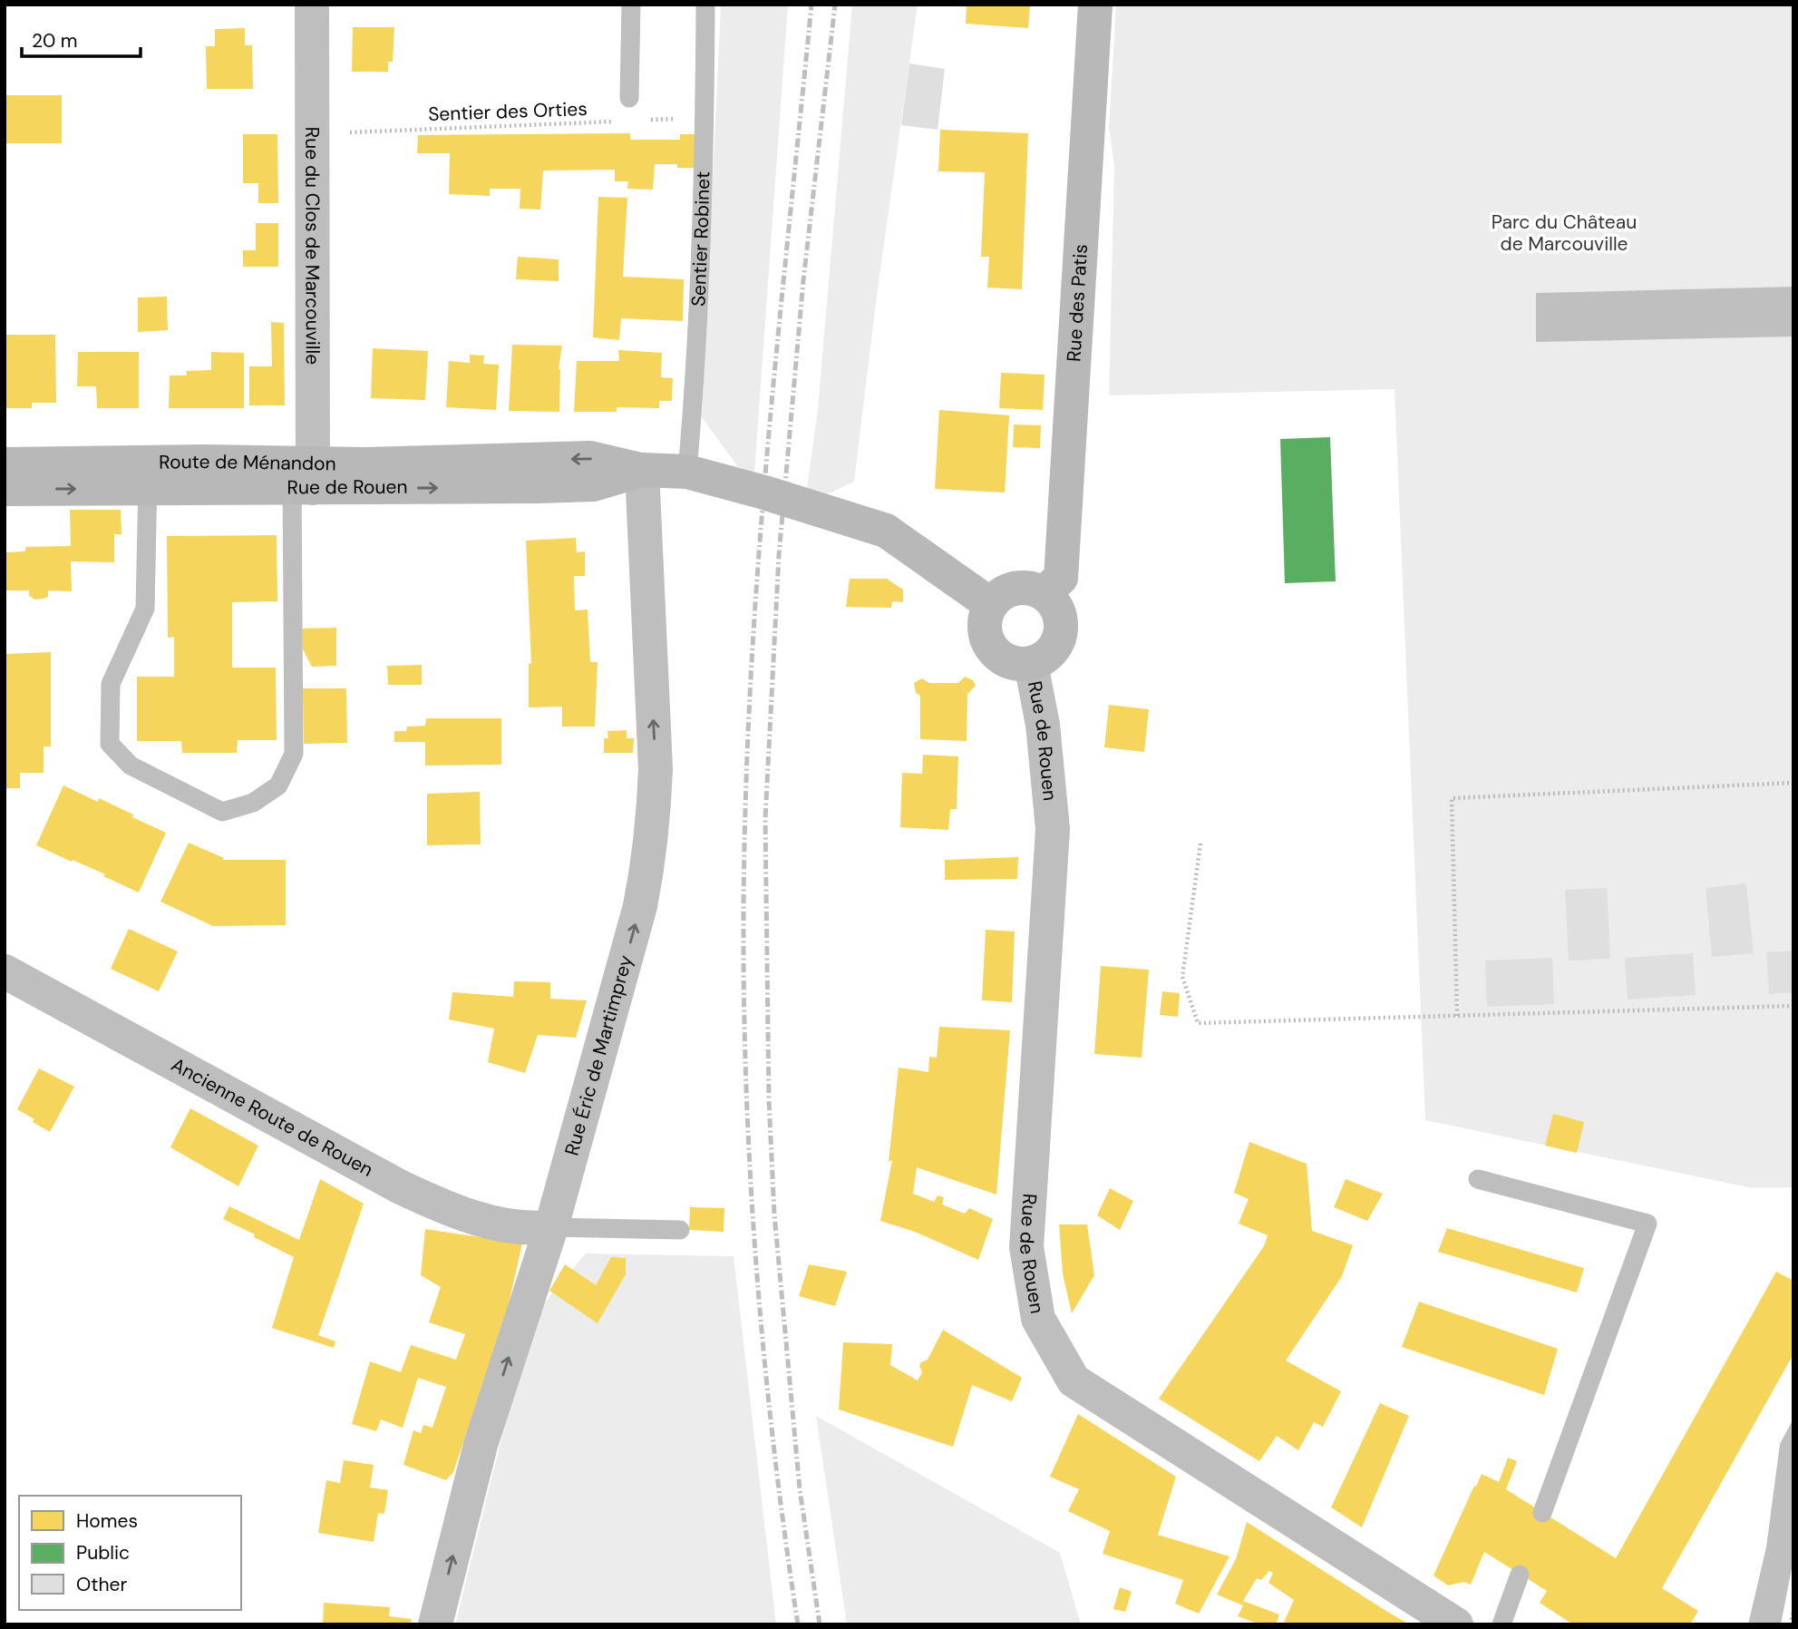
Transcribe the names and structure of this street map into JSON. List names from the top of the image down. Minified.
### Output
{"streets":{"main road":["Rue des Patis","Route de Ménandon"],"street":["Rue du Clos de Marcouville","Rue de Rouen","Rue Éric de Martimprey","Ancienne Route de Rouen"],"lane":["Sentier Robinet"],"path":["Sentier des Orties"]},"crossings":[["Sentier des Orties","Rue du Clos de Marcouville"],["Rue du Clos de Marcouville","Route de Ménandon"],["Rue des Patis","Rue de Rouen"],["Route de Ménandon","Rue Éric de Martimprey"],["Rue Éric de Martimprey","Ancienne Route de Rouen"]],"one_way":["Rue Éric de Martimprey"],"parks":["Parc du Château de Marcouville"],"legend":["Homes","Public","Other"],"scale_bar":"20 m"}
